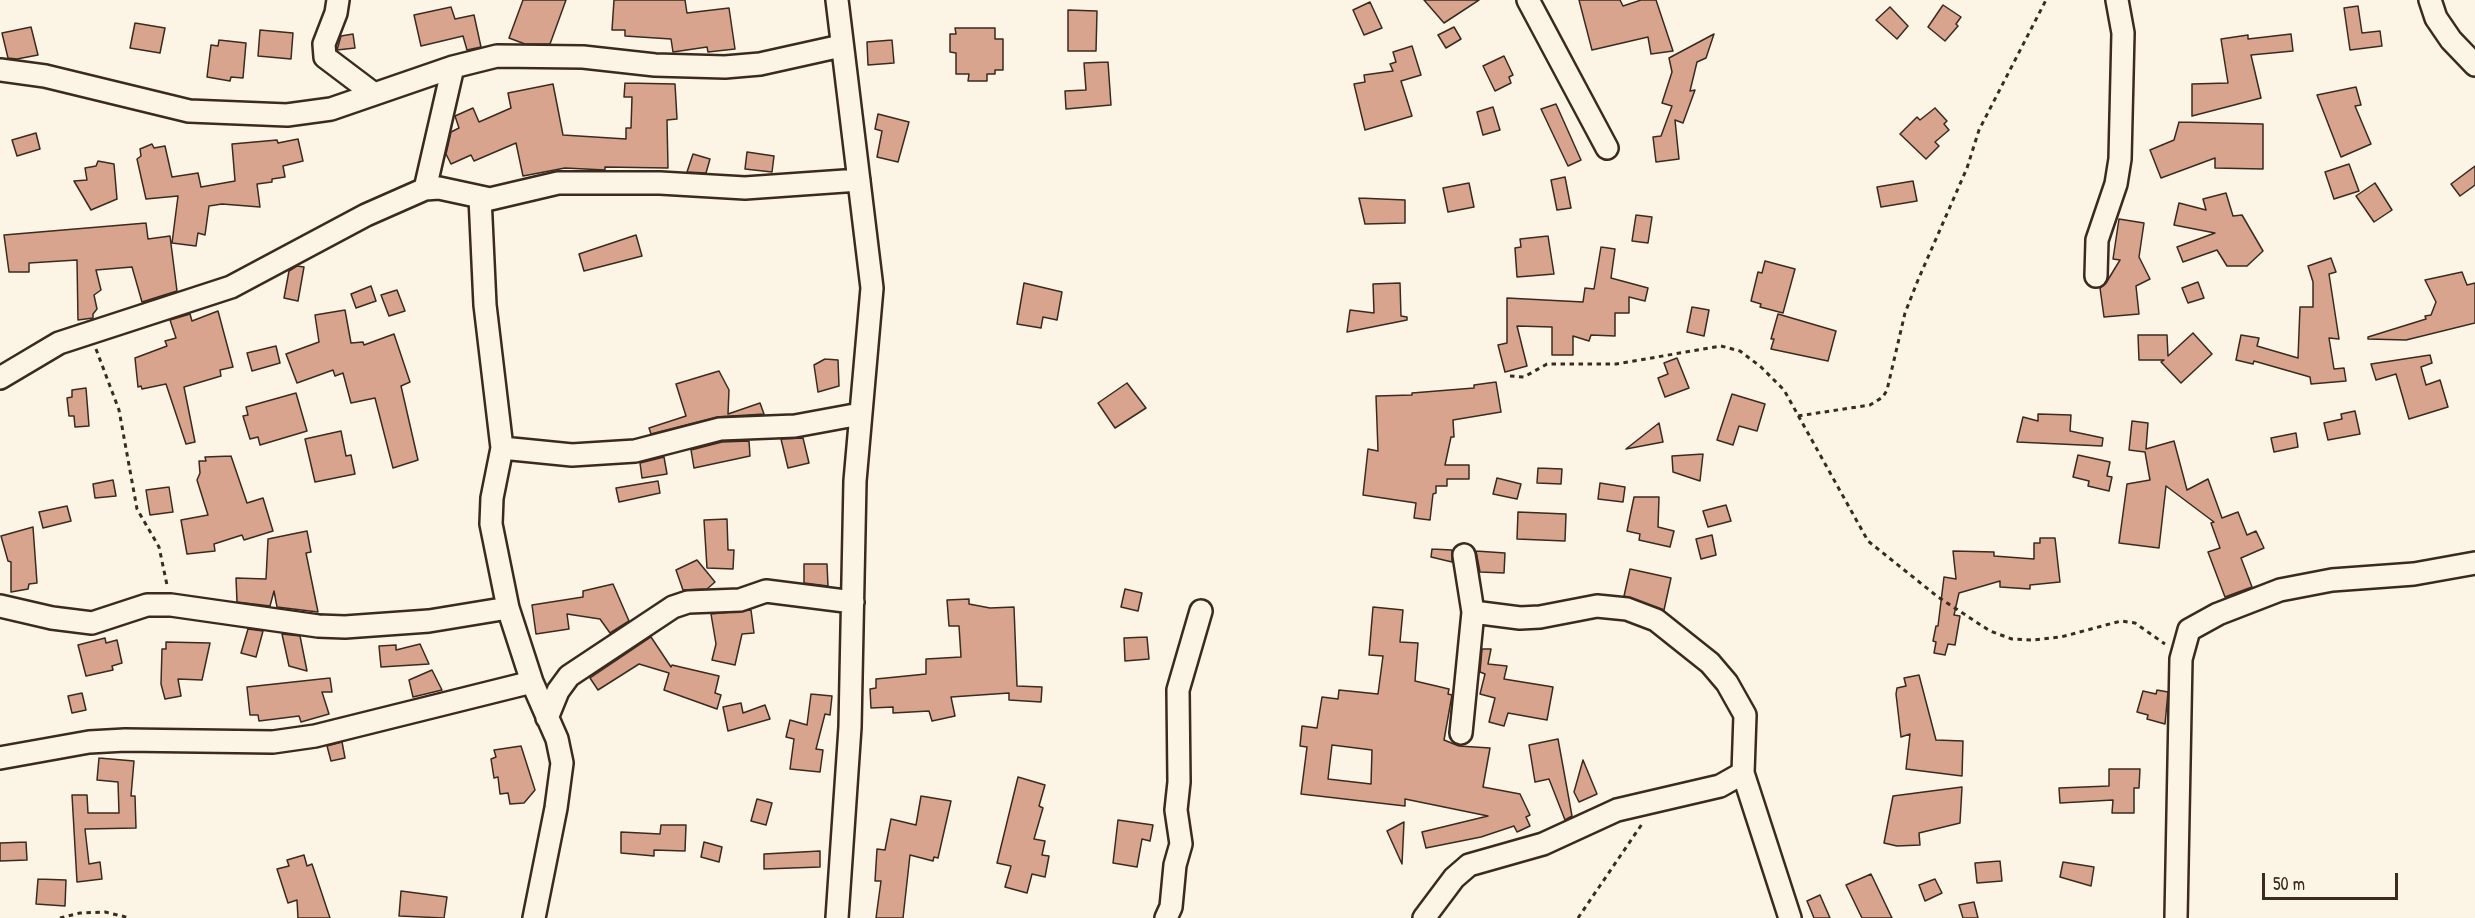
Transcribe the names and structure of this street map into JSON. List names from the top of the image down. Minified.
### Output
{"scale_bar":"50 m"}
